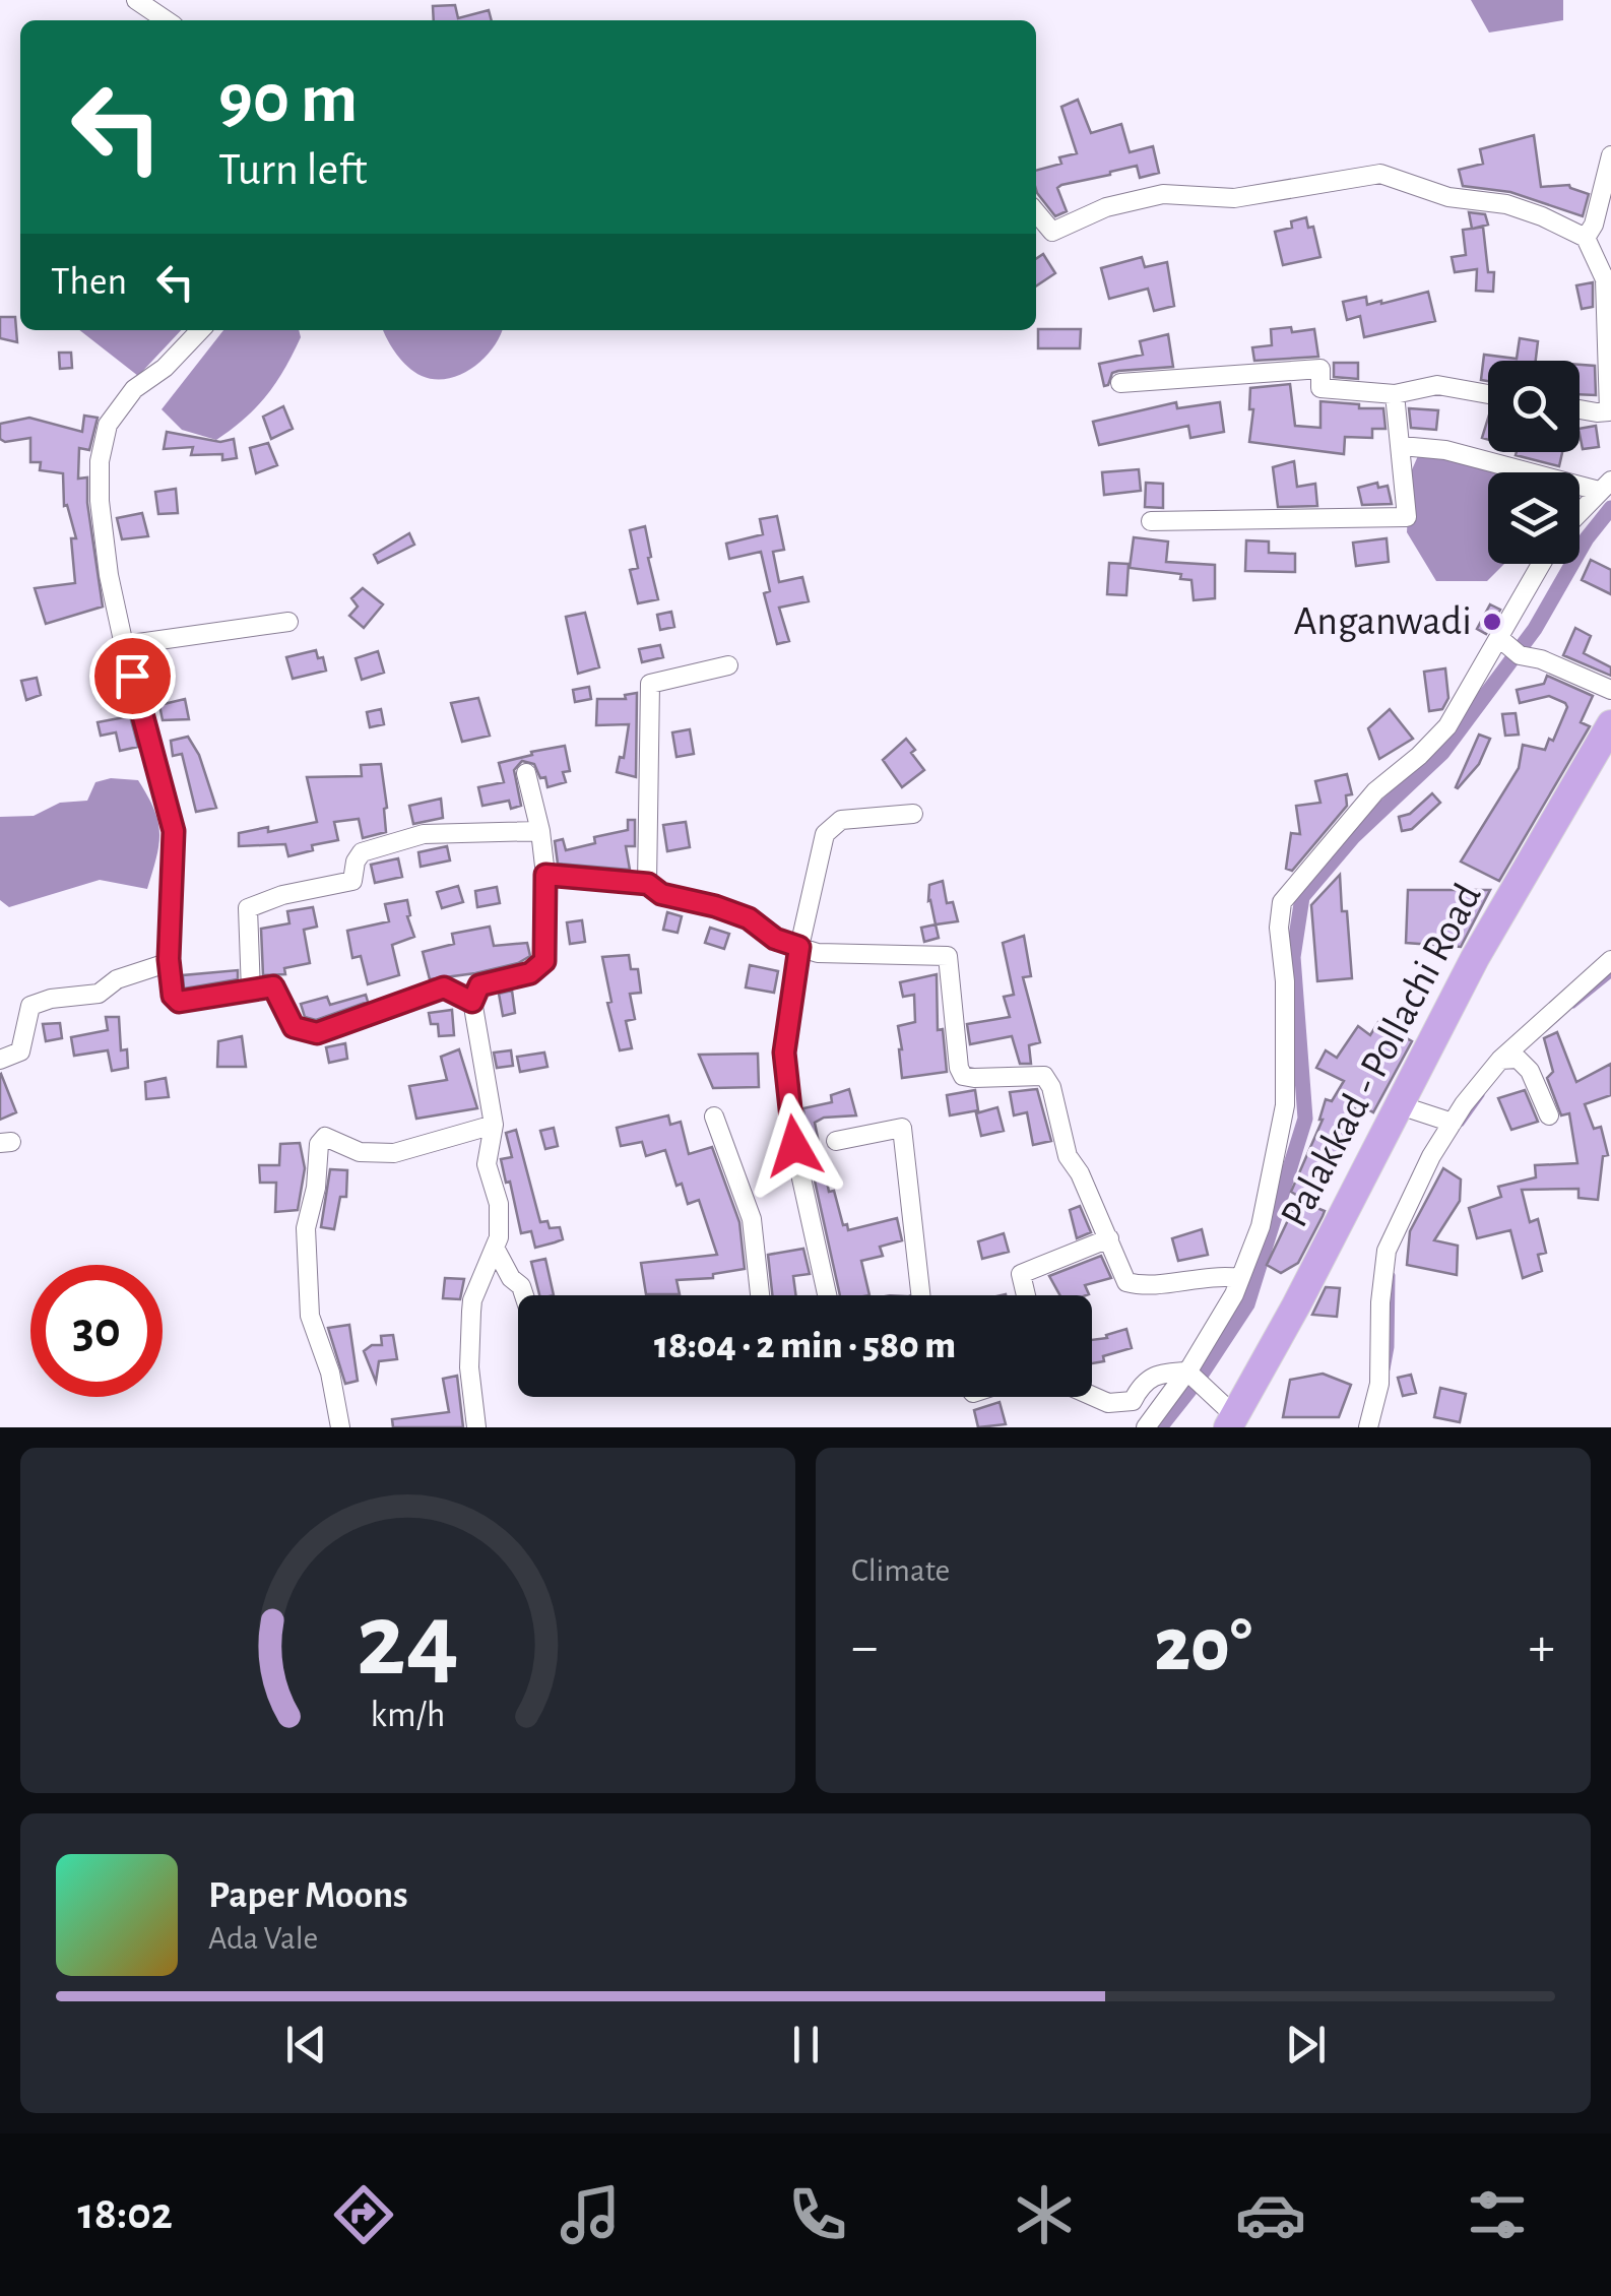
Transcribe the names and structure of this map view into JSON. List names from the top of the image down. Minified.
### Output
{"streets":{"main road":["Palakkad - Pollachi Road"]},"places":["Anganwadi"],"page":{"turn":["90 m","Turn left"],"then":"Then","limit":"30","trip":"18:04 · 2 min · 580 m","tile":"Climate","heat":["−","20°","+"],"song":["Paper Moons","Ada Vale"],"tabs":"18:02","gauge":["24","km/h"]}}
